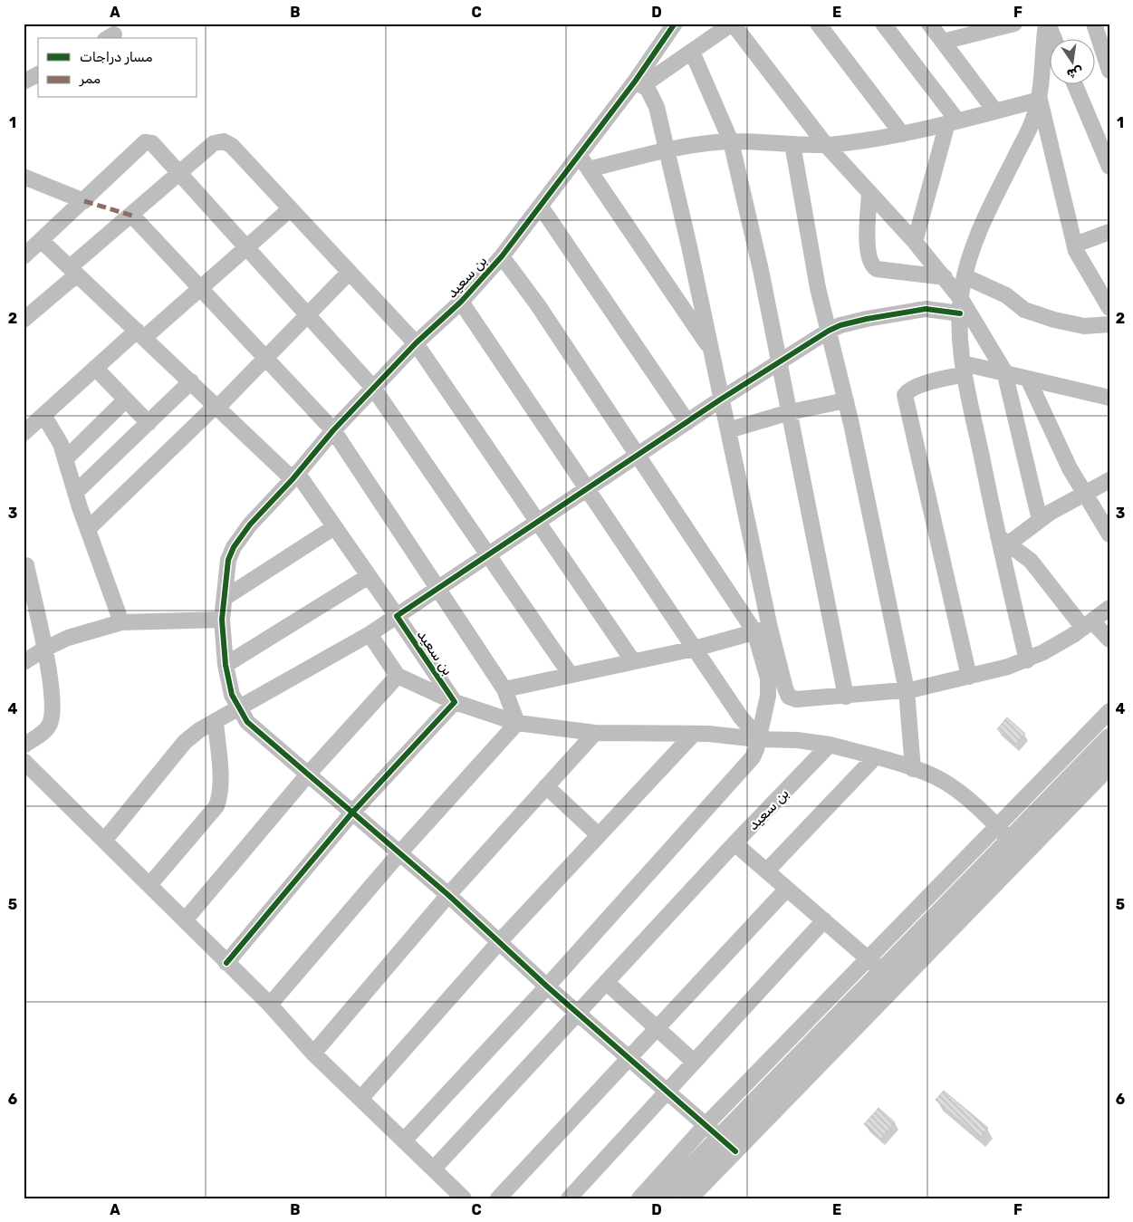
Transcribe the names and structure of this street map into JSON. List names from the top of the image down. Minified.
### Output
{"streets":{"street":["بن سعيد"]},"legend":["مسار دراجات","ممر"],"north":"bottom","grid":{"columns":["A","B","C","D","E","F"],"rows":["1","2","3","4","5","6"]}}
